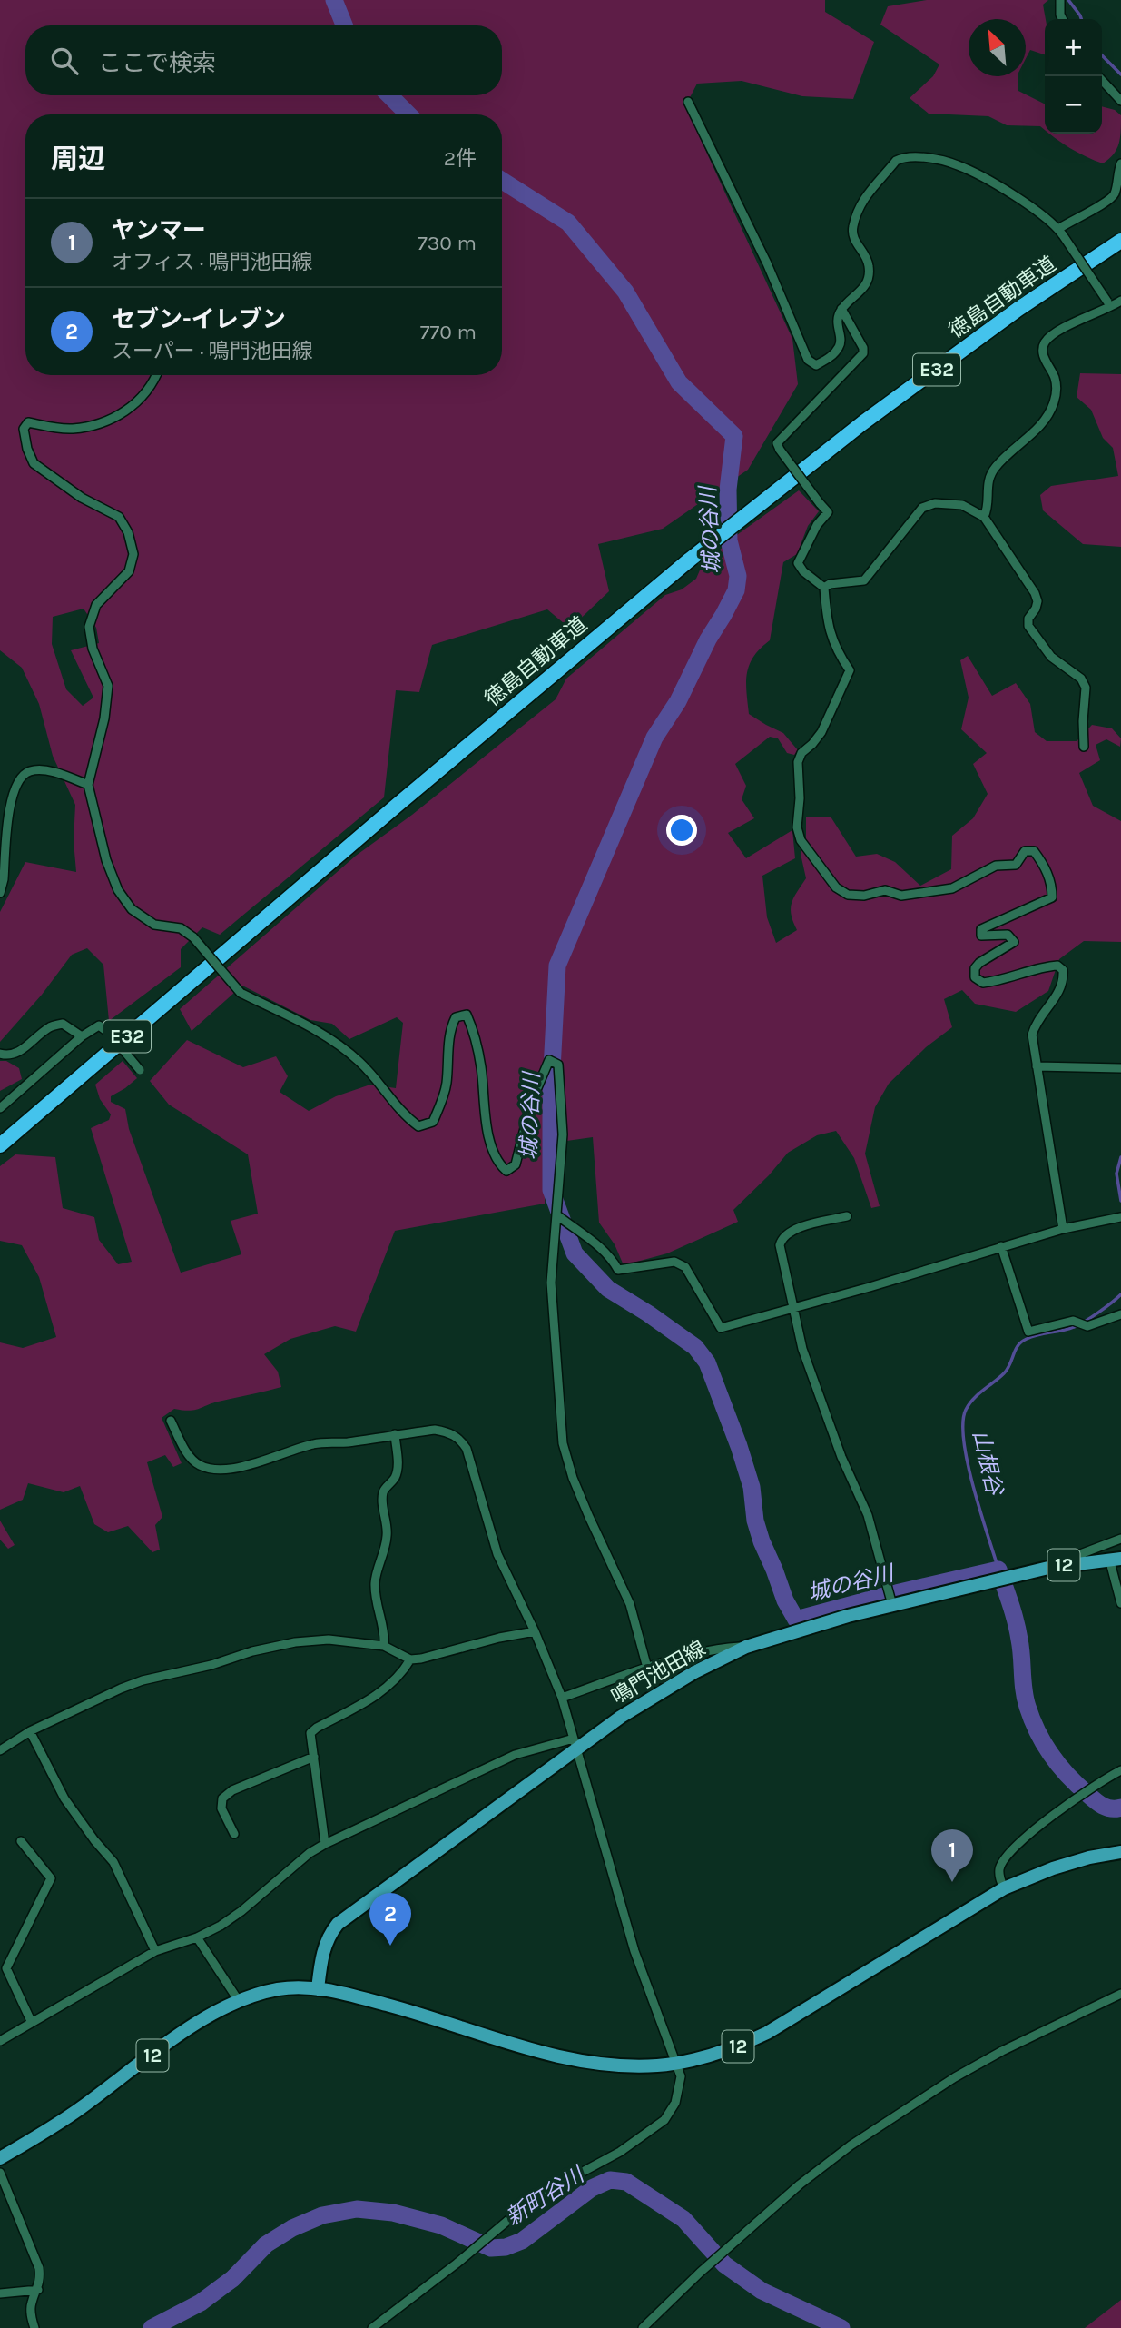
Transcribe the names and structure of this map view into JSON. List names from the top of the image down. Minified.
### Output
{"streets":{"highway":["徳島自動車道","E32"],"main road":["12","鳴門池田線"]},"crossings":[["12","鳴門池田線"]],"water":["城の谷川","山根谷","新町谷川"],"north":"top left","page":{"map_buttons":["+","−"],"search":"ここで検索","heading":["周辺","2件"],"list":[{"mark":"1","name":"ヤンマー","note":"オフィス · 鳴門池田線","value":"730 m"},{"mark":"2","name":"セブン-イレブン","note":"スーパー · 鳴門池田線","value":"770 m"}],"pins":["1","2"]}}
